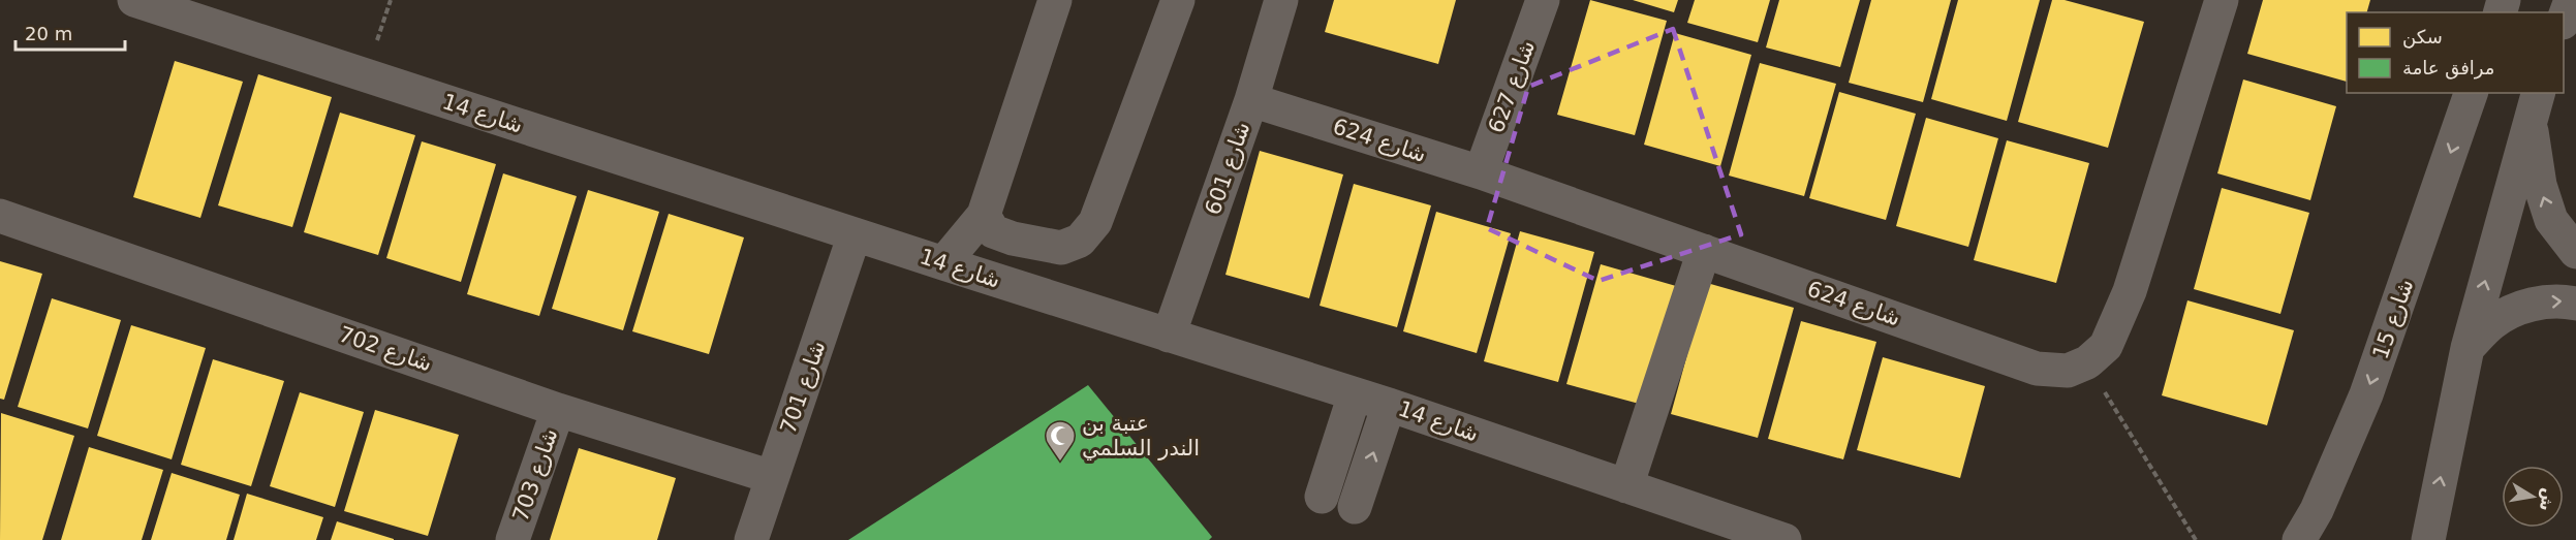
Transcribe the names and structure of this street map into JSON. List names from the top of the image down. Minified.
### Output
{"streets":{"street":["شارع 627","شارع 14","شارع 624","شارع 601","شارع 15","شارع 702","شارع 701","شارع 703"]},"crossings":[["شارع 627","شارع 624"],["شارع 14","شارع 601"],["شارع 14","شارع 701"],["شارع 624","شارع 601"],["شارع 702","شارع 701"],["شارع 702","شارع 703"]],"places":{"mosque":["عتبة بن الندر السلمي"]},"legend":["سكن","مرافق عامة"],"scale_bar":"20 m","north":"right"}
